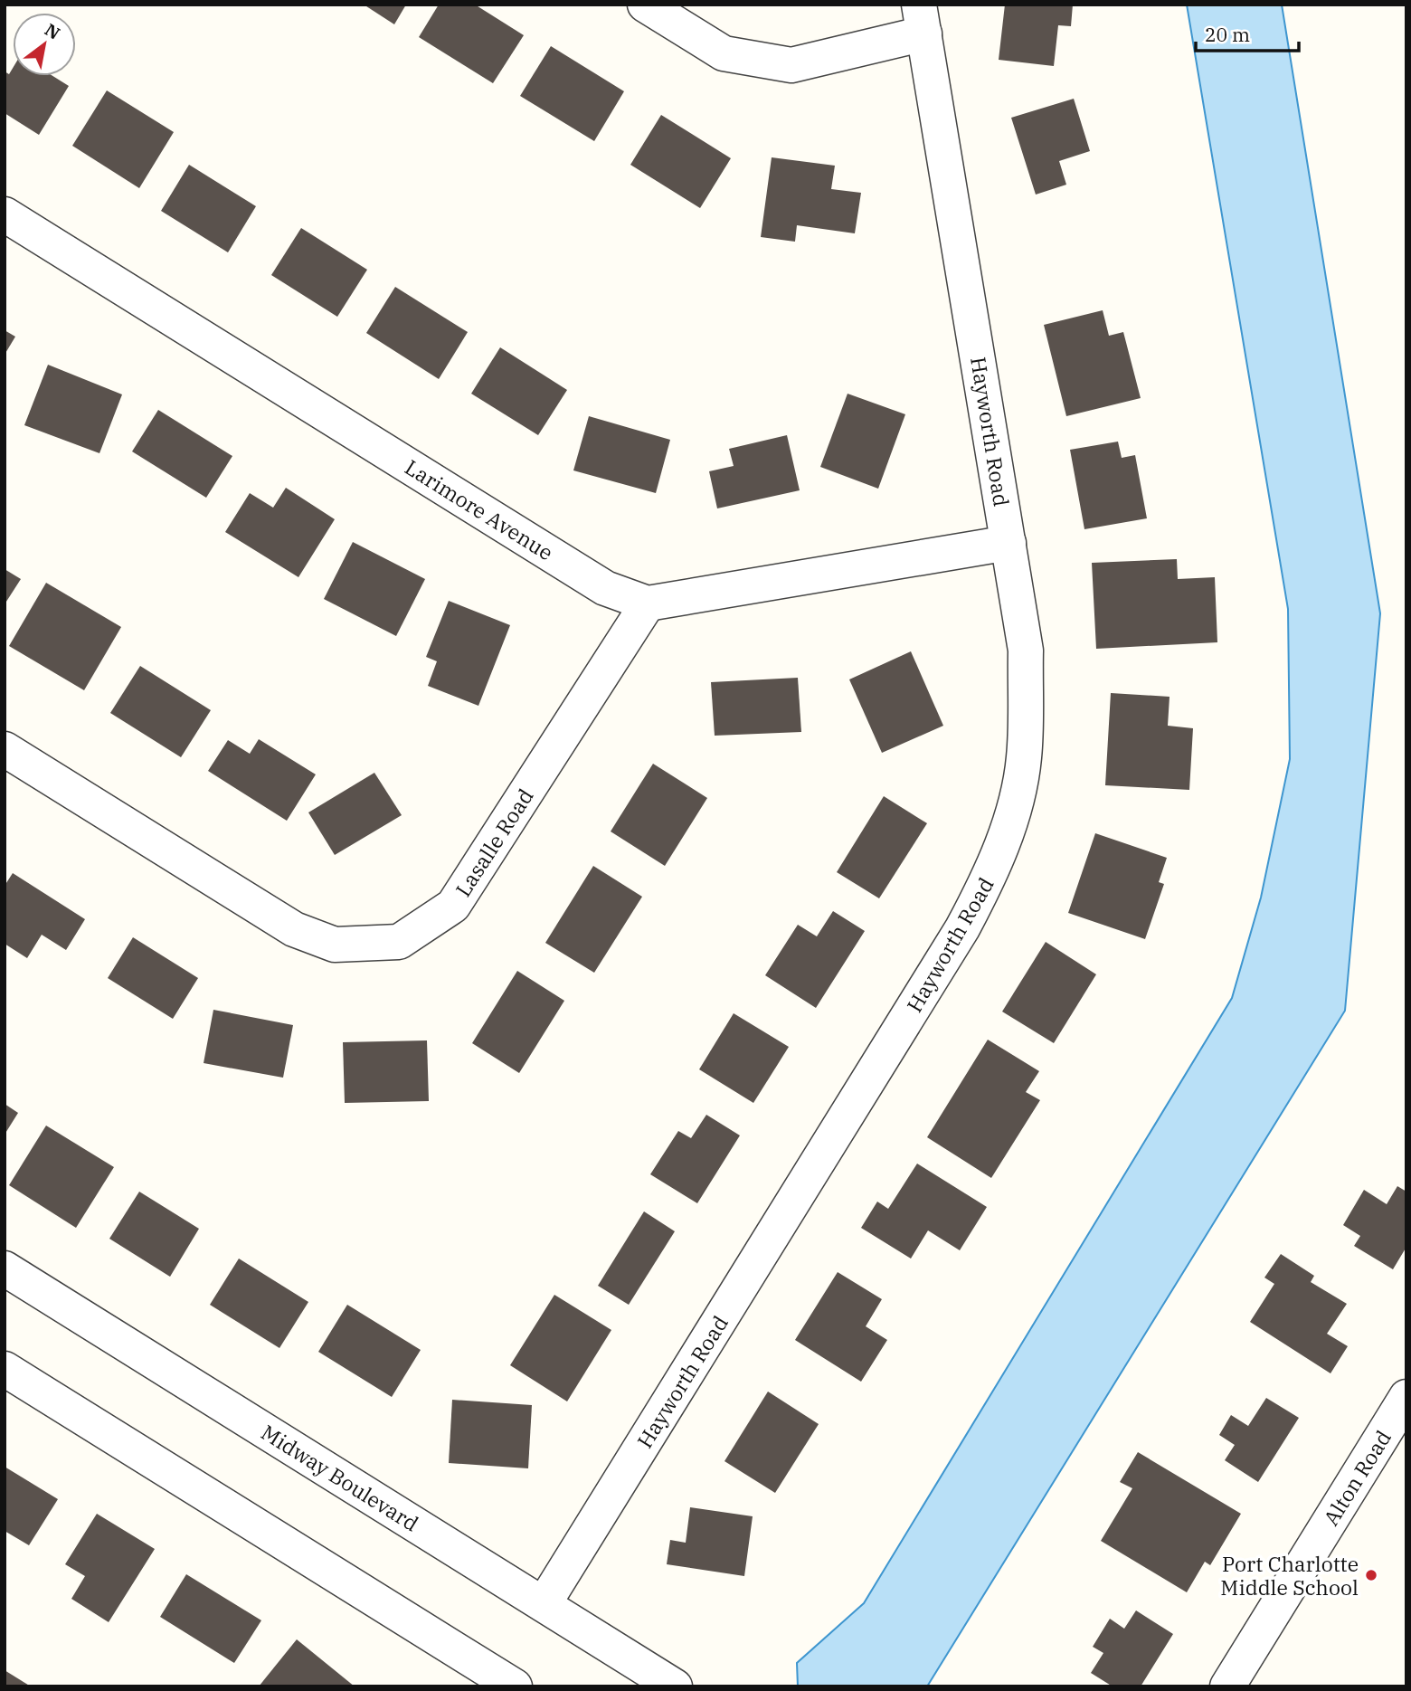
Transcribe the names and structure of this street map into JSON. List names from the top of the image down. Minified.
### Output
{"streets":{"street":["Hayworth Road","Larimore Avenue","Lasalle Road","Midway Boulevard","Alton Road"]},"crossings":[["Hayworth Road","Larimore Avenue"],["Hayworth Road","Midway Boulevard"],["Larimore Avenue","Lasalle Road"]],"places":["Port Charlotte Middle School"],"scale_bar":"20 m","north":"top right"}
